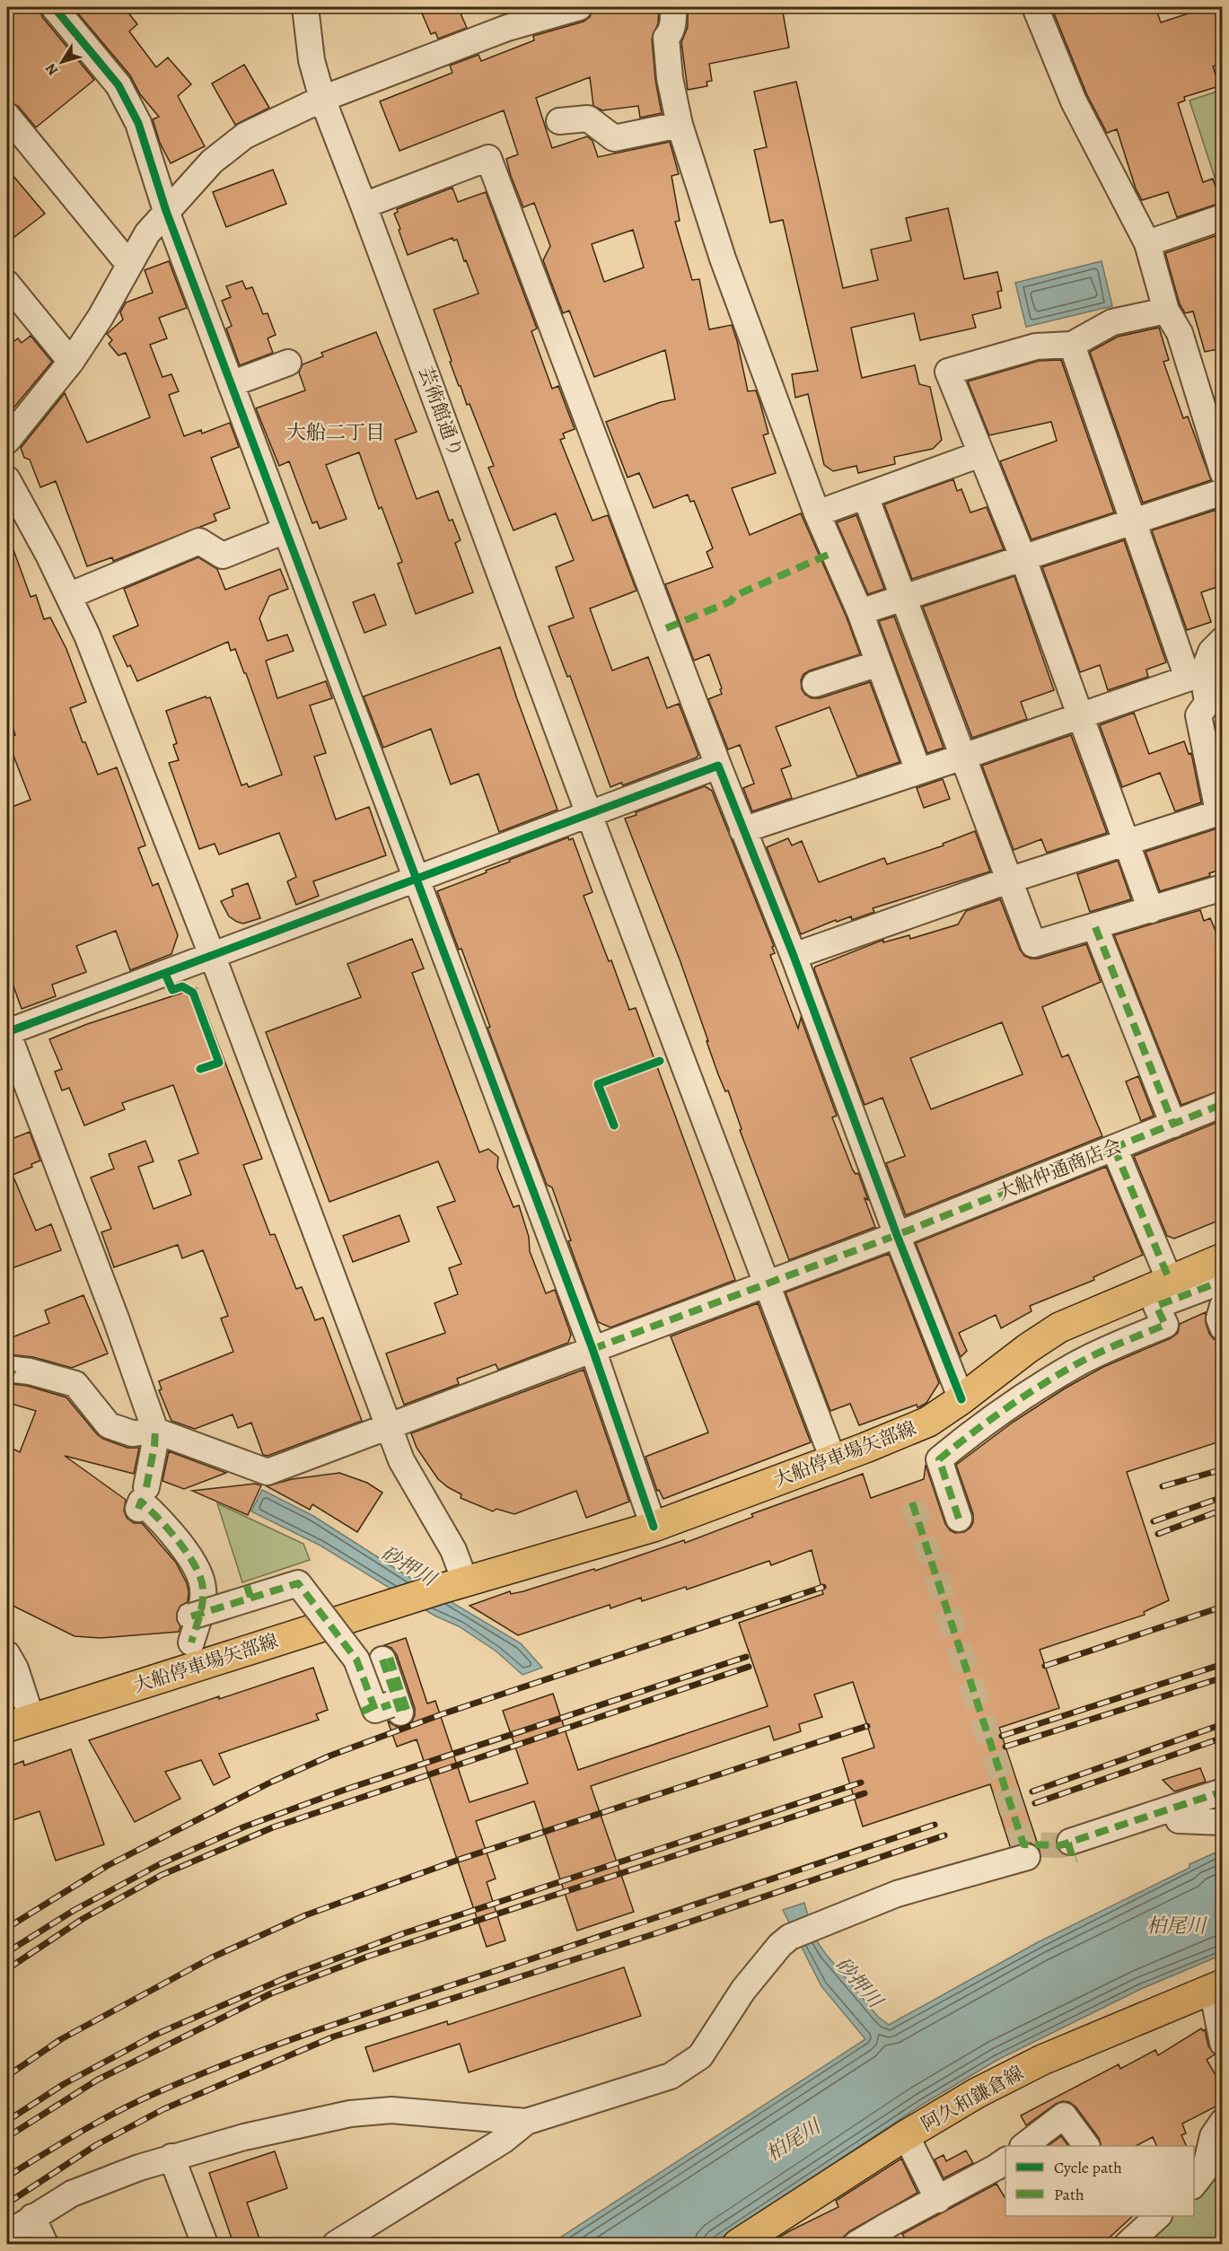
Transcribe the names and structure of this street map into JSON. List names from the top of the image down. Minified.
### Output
{"streets":{"main road":["大船停車場矢部線","阿久和鎌倉線"],"street":["芸術館通り","大船仲通商店会"]},"crossings":[["芸術館通り","大船仲通商店会"],["芸術館通り","大船停車場矢部線"]],"districts":["大船二丁目"],"water":["砂押川","柏尾川"],"legend":["Cycle path","Path"],"north":"bottom left"}
